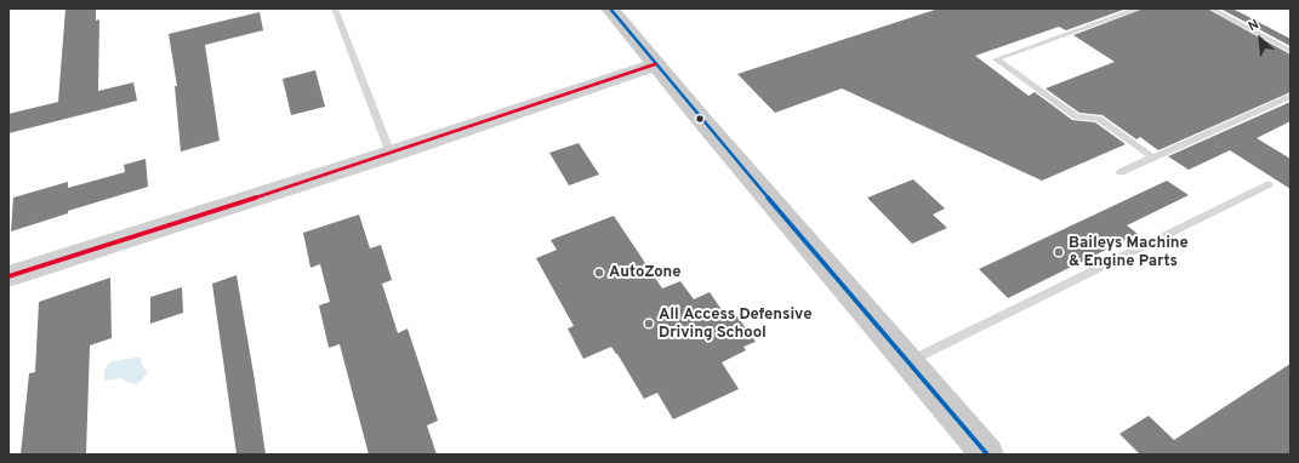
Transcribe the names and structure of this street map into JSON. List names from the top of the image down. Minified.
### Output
{"places":["Baileys Machine & Engine Parts","AutoZone","All Access Defensive Driving School"],"north":"top left"}
